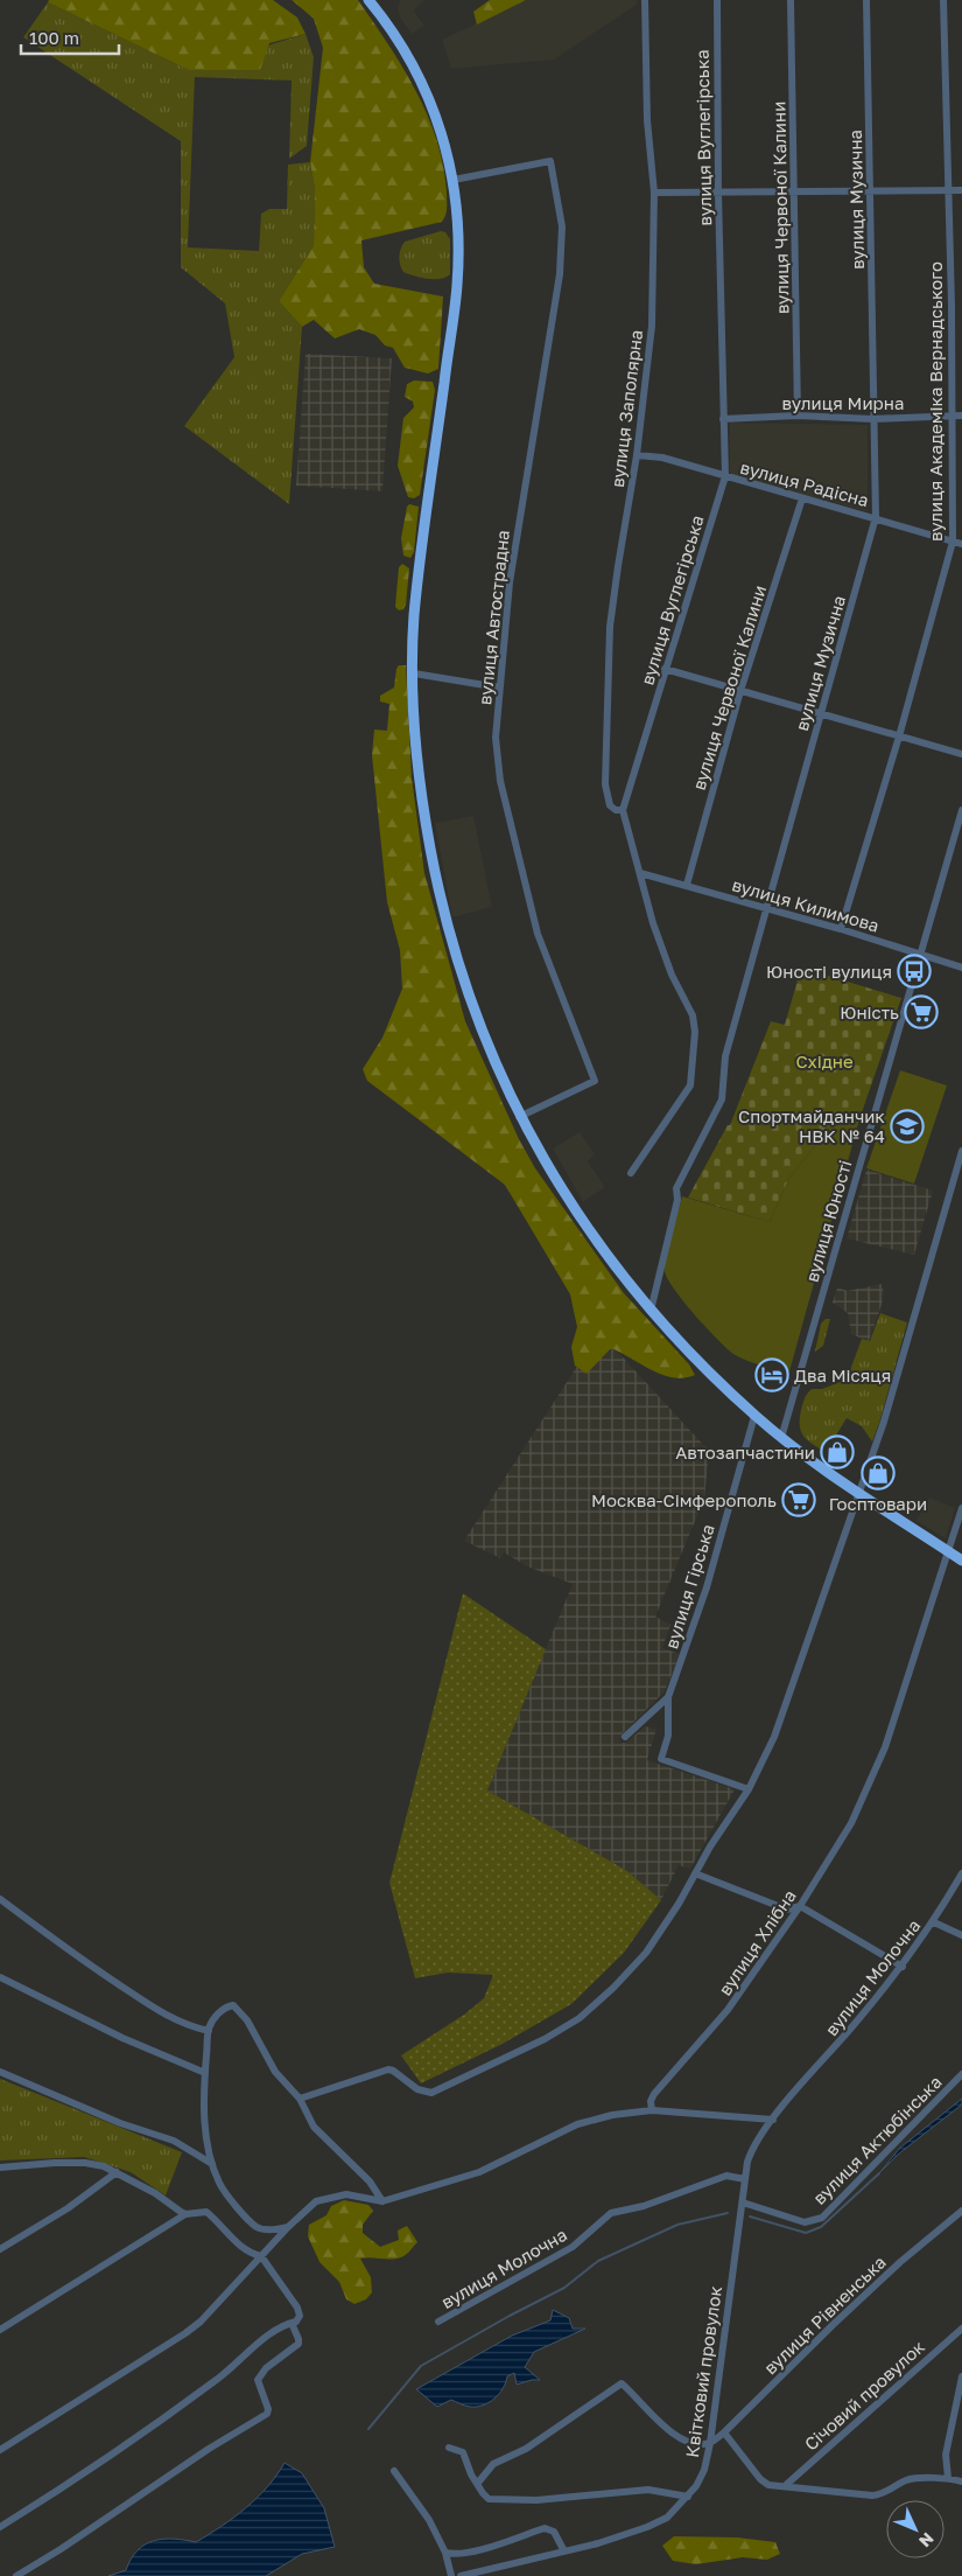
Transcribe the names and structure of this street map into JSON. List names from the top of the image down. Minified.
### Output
{"streets":{"street":["вулиця Вуглегірська","вулиця Музична","вулиця Червоної Калини","вулиця Академіка Вернадського","вулиця Мирна","вулиця Заполярна","вулиця Радісна","вулиця Автострадна","вулиця Килимова","вулиця Юності","вулиця Гірська","вулиця Хлібна","вулиця Молочна","вулиця Актюбінська","вулиця Рівненська","Квітковий провулок","Січовий провулок"]},"crossings":[["вулиця Вуглегірська","вулиця Мирна"],["вулиця Вуглегірська","вулиця Заполярна"],["вулиця Вуглегірська","вулиця Радісна"],["вулиця Музична","вулиця Мирна"],["вулиця Музична","вулиця Радісна"],["вулиця Музична","вулиця Килимова"],["вулиця Червоної Калини","вулиця Мирна"],["вулиця Червоної Калини","вулиця Радісна"],["вулиця Червоної Калини","вулиця Килимова"],["вулиця Академіка Вернадського","вулиця Мирна"],["вулиця Академіка Вернадського","вулиця Радісна"],["вулиця Академіка Вернадського","вулиця Килимова"],["вулиця Заполярна","вулиця Радісна"],["вулиця Килимова","вулиця Юності"],["вулиця Молочна","Квітковий провулок"],["вулиця Актюбінська","Квітковий провулок"],["вулиця Рівненська","Квітковий провулок"]],"parks":["Східне"],"places":{"bus stop":["Юності вулиця"],"supermarket":["Юність","Москва-Сімферополь"],"school or university":["Спортмайданчик НВК № 64"],"hotel":["Два Місяця"],"shop":["Автозапчастини","Госптовари"]},"scale_bar":"100 m","north":"bottom right"}
